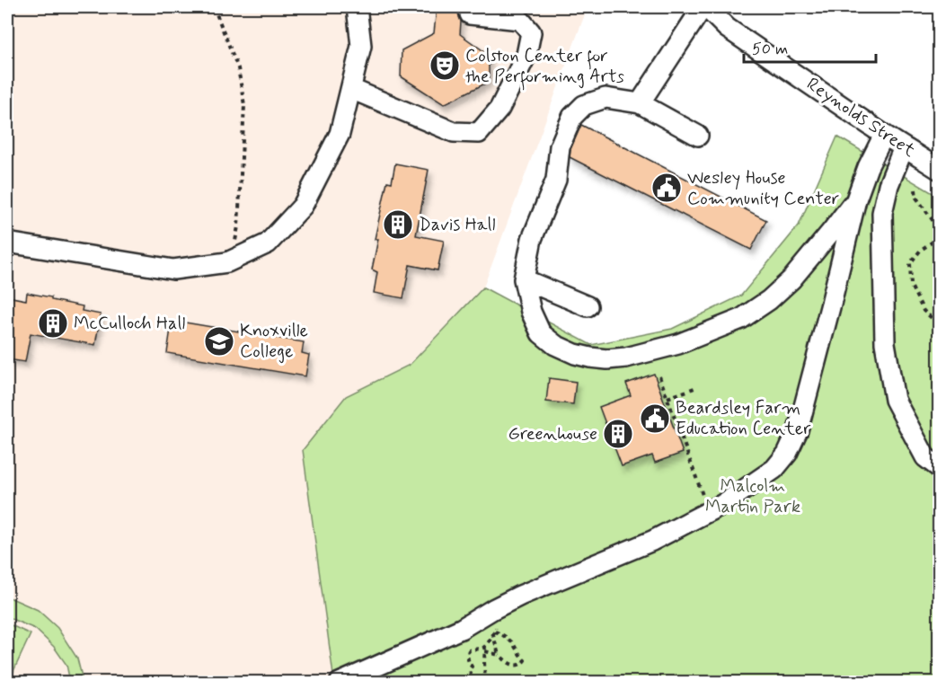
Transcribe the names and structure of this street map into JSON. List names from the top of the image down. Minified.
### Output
{"streets":{"street":["Reynolds Street"]},"parks":["Malcolm Martin Park"],"places":{"theatre":["Colston Center for the Performing Arts"],"public building":["Wesley House Community Center","Beardsley Farm Education Center"],"building":["Davis Hall","McCulloch Hall","Greenhouse"],"school or university":["Knoxville College"]},"scale_bar":"50 m"}
